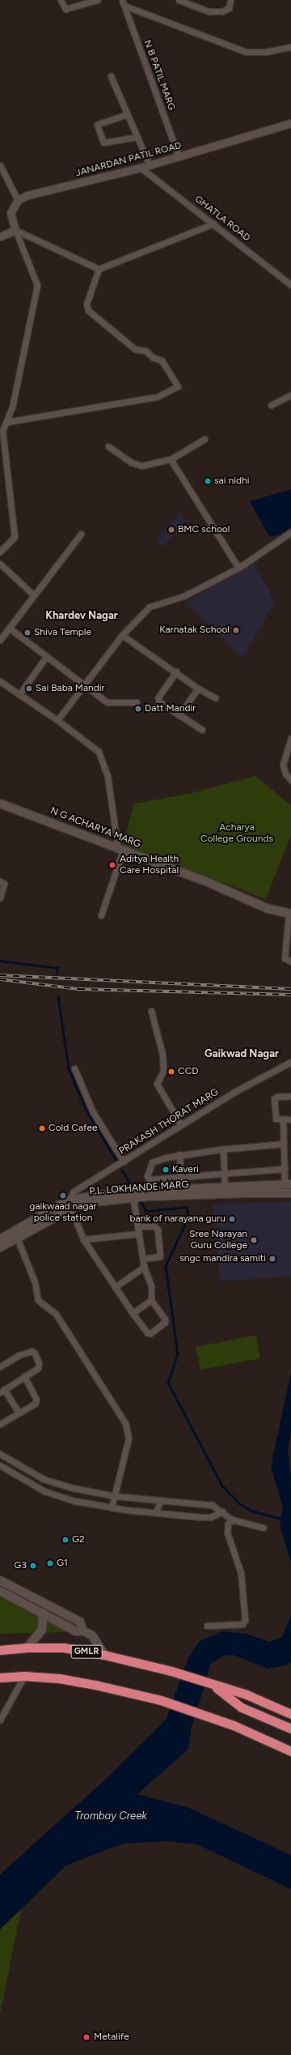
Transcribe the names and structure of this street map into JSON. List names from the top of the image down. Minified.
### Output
{"streets":{"highway":["GMLR"],"main road":["N G ACHARYA MARG","P.L. LOKHANDE MARG"],"street":["N B PATIL MARG","JANARDAN PATIL ROAD","GHATLA ROAD","PRAKASH THORAT MARG"]},"crossings":[["N B PATIL MARG","JANARDAN PATIL ROAD"],["JANARDAN PATIL ROAD","GHATLA ROAD"],["PRAKASH THORAT MARG","P.L. LOKHANDE MARG"]],"districts":["Khardev Nagar","Gaikwad Nagar"],"water":["Trombay Creek"],"parks":["Acharya College Grounds"],"places":["sai nidhi","BMC school","Karnatak School","Shiva Temple","Sai Baba Mandir","Datt Mandir","Aditya Health Care Hospital","CCD","Cold Cafee","Kaveri","gaikwaad nagar police station","bank of narayana guru","Sree Narayan Guru College","sngc mandira samiti","G2","G1","G3","Metalife"]}
